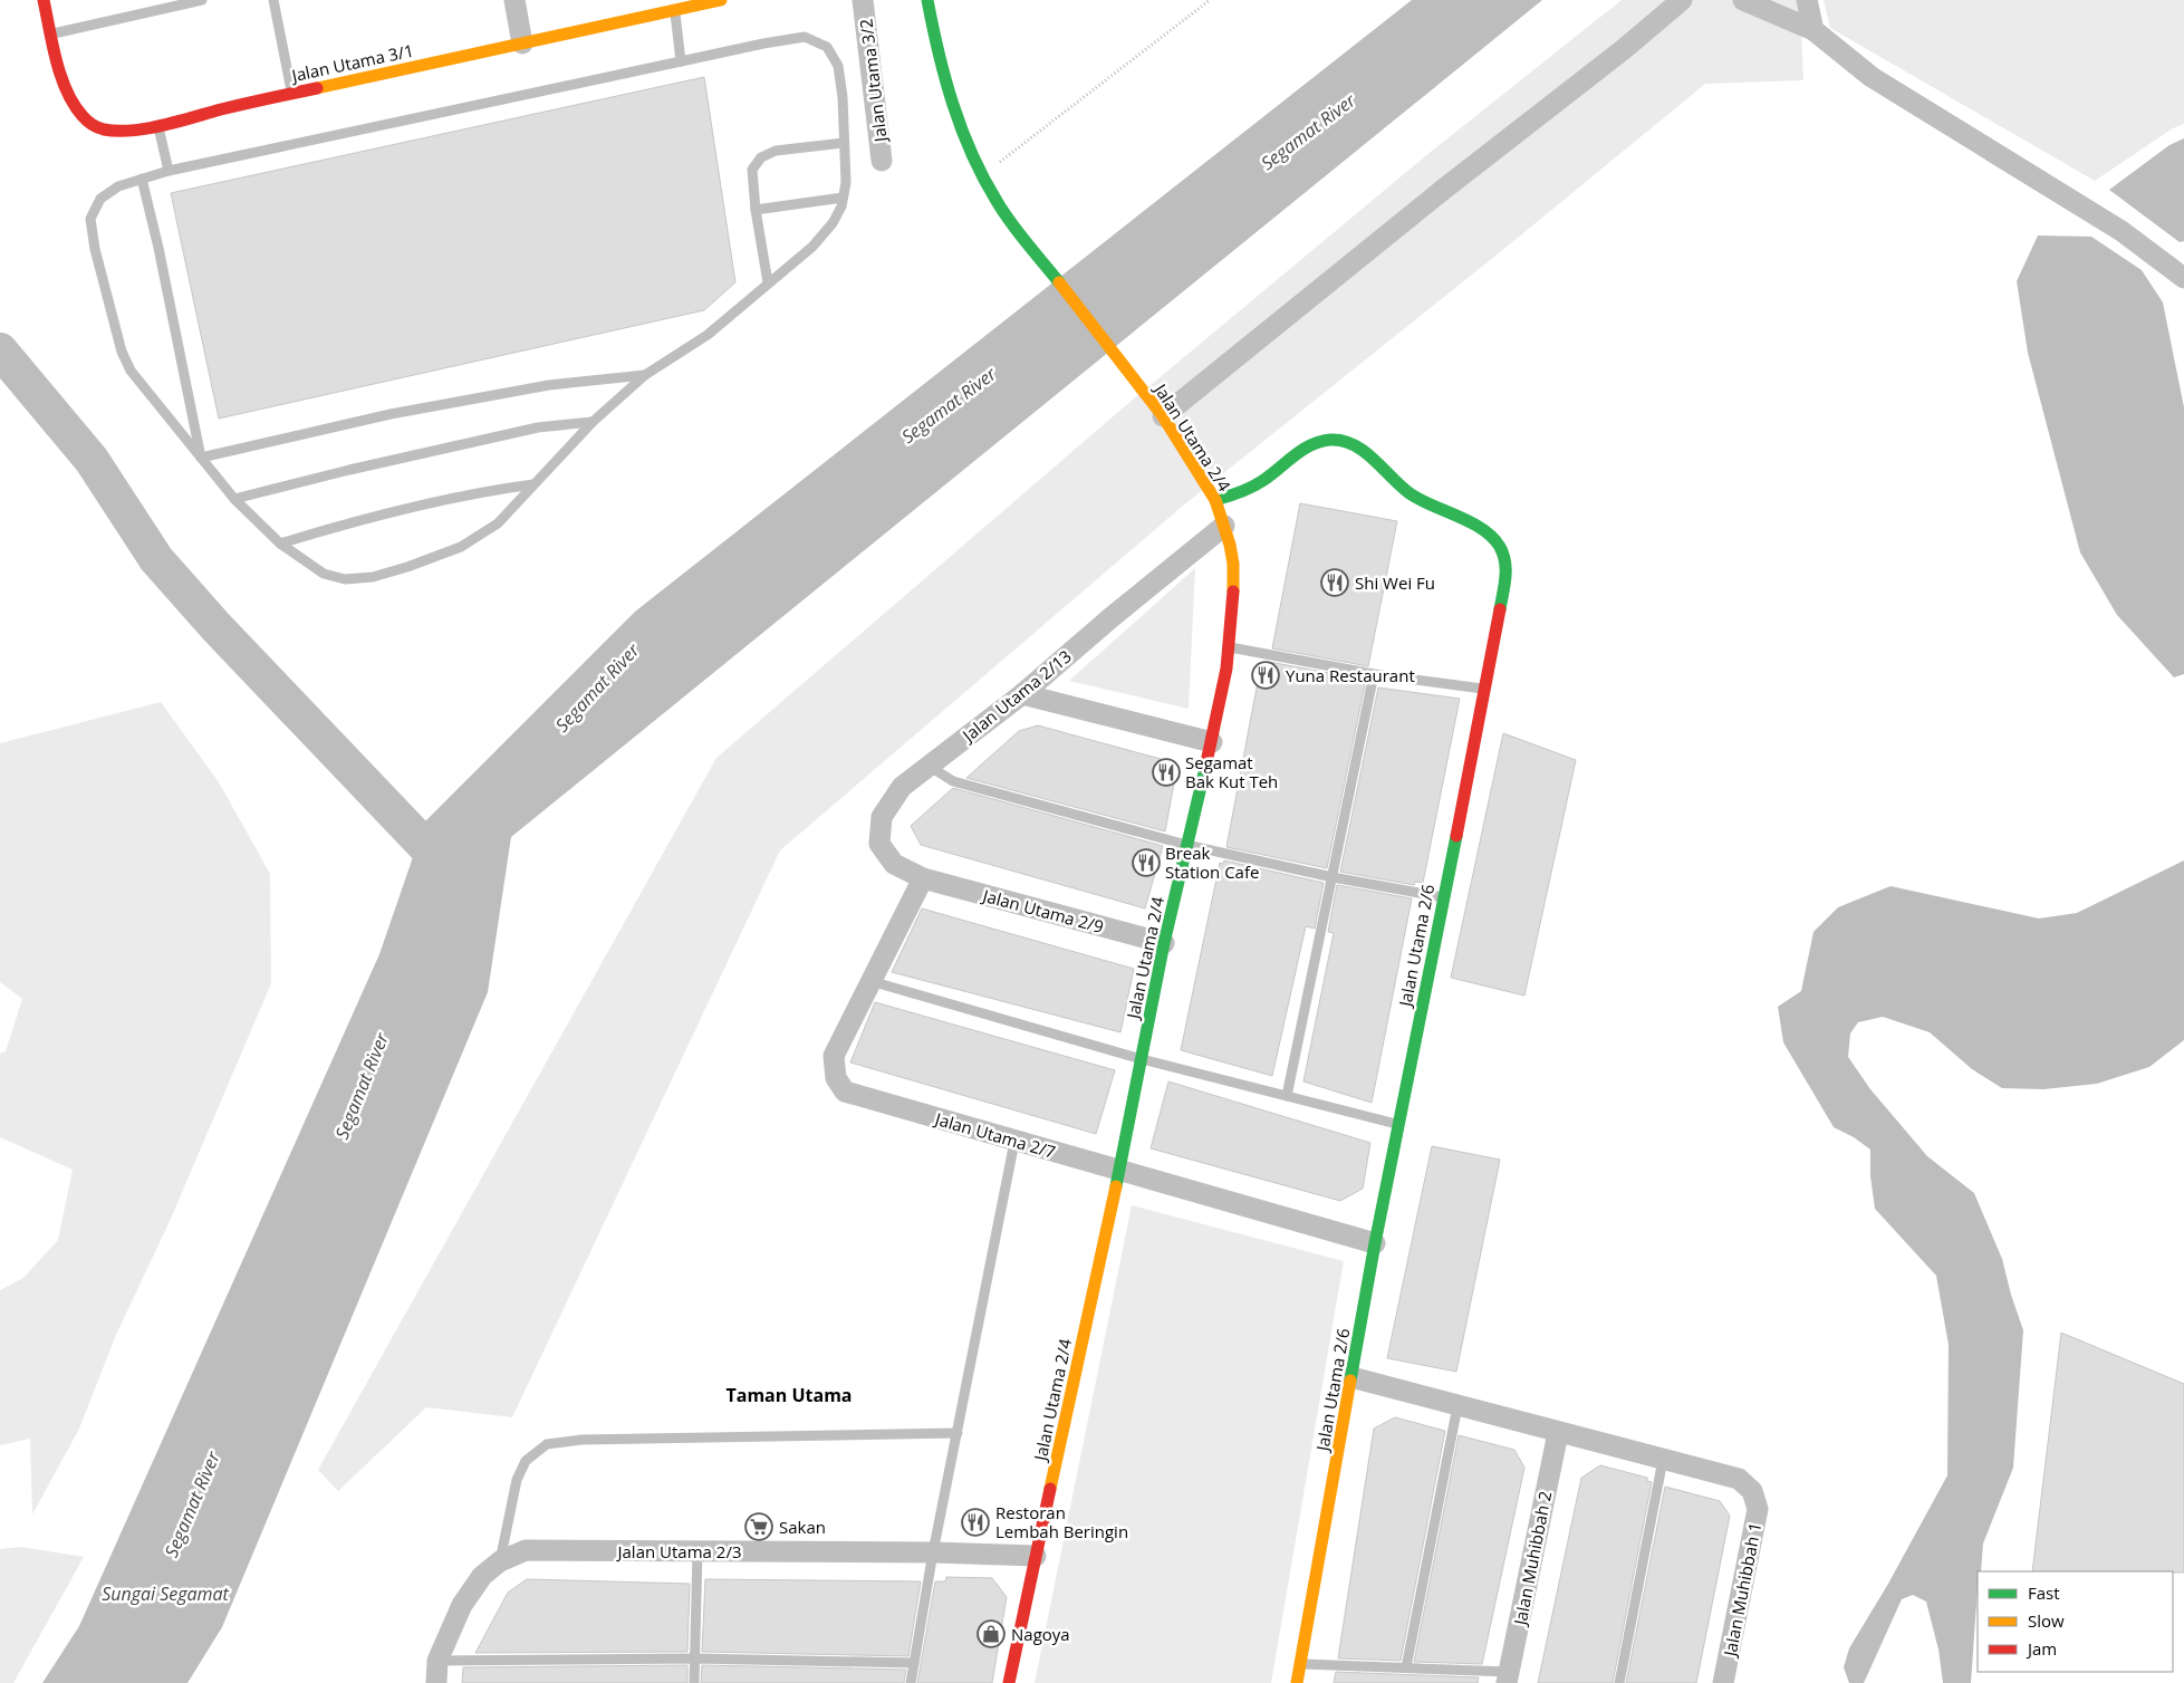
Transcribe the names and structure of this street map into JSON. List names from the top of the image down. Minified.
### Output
{"streets":{"street":["Jalan Utama 3/1","Jalan Utama 3/2","Jalan Utama 2/4","Jalan Utama 2/13","Jalan Utama 2/9","Jalan Utama 2/6","Jalan Utama 2/7","Jalan Utama 2/3","Jalan Muhibbah 2","Jalan Muhibbah 1"]},"crossings":[["Jalan Utama 2/4","Jalan Utama 2/13"],["Jalan Utama 2/4","Jalan Utama 2/9"],["Jalan Utama 2/4","Jalan Utama 2/6"],["Jalan Utama 2/4","Jalan Utama 2/7"],["Jalan Utama 2/4","Jalan Utama 2/3"],["Jalan Utama 2/13","Jalan Utama 2/9"],["Jalan Utama 2/13","Jalan Utama 2/7"],["Jalan Utama 2/9","Jalan Utama 2/7"],["Jalan Utama 2/6","Jalan Utama 2/7"],["Jalan Utama 2/6","Jalan Muhibbah 1"],["Jalan Muhibbah 2","Jalan Muhibbah 1"]],"districts":["Taman Utama"],"water":["Segamat River","Sungai Segamat"],"places":{"restaurant":["Shi Wei Fu","Yuna Restaurant","Segamat Bak Kut Teh","Break Station Cafe","Restoran Lembah Beringin"],"supermarket":["Sakan"],"shop":["Nagoya"]},"legend":["Fast","Slow","Jam"]}
